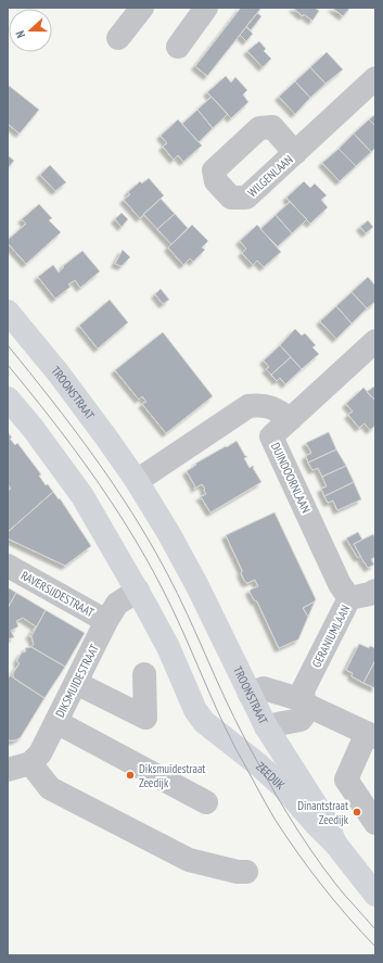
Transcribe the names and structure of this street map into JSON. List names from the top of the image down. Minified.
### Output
{"streets":{"main road":["TROONSTRAAT","ZEEDIJK"],"street":["WILGENLAAN","DUINDOORNLAAN","RAVERSIJDESTRAAT","GERANIUMLAAN","DIKSMUIDESTRAAT"]},"crossings":[["TROONSTRAAT","DIKSMUIDESTRAAT"],["TROONSTRAAT","ZEEDIJK"],["DUINDOORNLAAN","GERANIUMLAAN"],["RAVERSIJDESTRAAT","DIKSMUIDESTRAAT"]],"places":["Diksmuidestraat Zeedijk","Dinantstraat Zeedijk"],"north":"left"}
